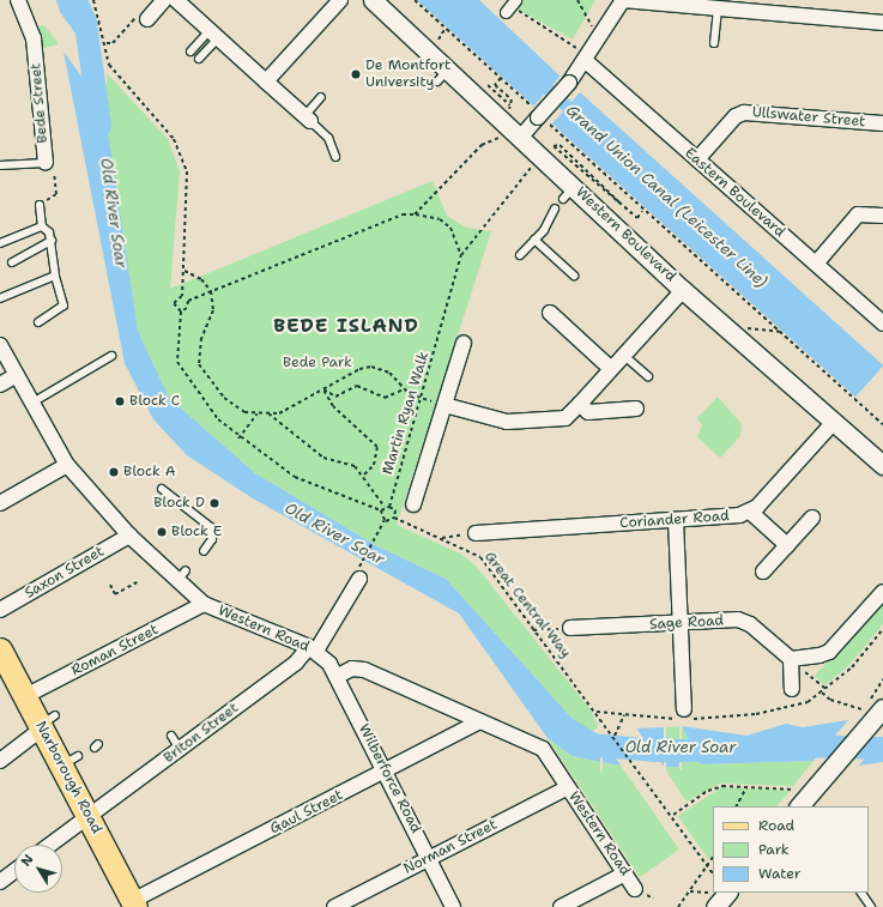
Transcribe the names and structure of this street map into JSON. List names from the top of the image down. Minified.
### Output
{"streets":{"main road":["Narborough Road"],"street":["Bede Street","Ullswater Street","Eastern Boulevard","Western Boulevard","Coriander Road","Saxon Street","Sage Road","Western Road","Roman Street","Briton Street","Wilberforce Road","Gaul Street","Norman Street"],"path":["Martin Ryan Walk","Great Central Way"]},"crossings":[["Ullswater Street","Eastern Boulevard"],["Western Boulevard","Martin Ryan Walk"],["Western Boulevard","Coriander Road"],["Martin Ryan Walk","Great Central Way"],["Saxon Street","Western Road"],["Western Road","Roman Street"],["Western Road","Briton Street"],["Western Road","Wilberforce Road"],["Western Road","Gaul Street"],["Western Road","Norman Street"],["Roman Street","Narborough Road"],["Briton Street","Narborough Road"],["Narborough Road","Gaul Street"],["Wilberforce Road","Gaul Street"],["Wilberforce Road","Norman Street"]],"districts":["BEDE ISLAND"],"water":["Grand Union Canal (Leicester Line)","Old River Soar"],"parks":["Bede Park"],"places":["De Montfort University","Block C","Block A","Block D","Block E"],"legend":["Road","Park","Water"],"north":"top left"}
